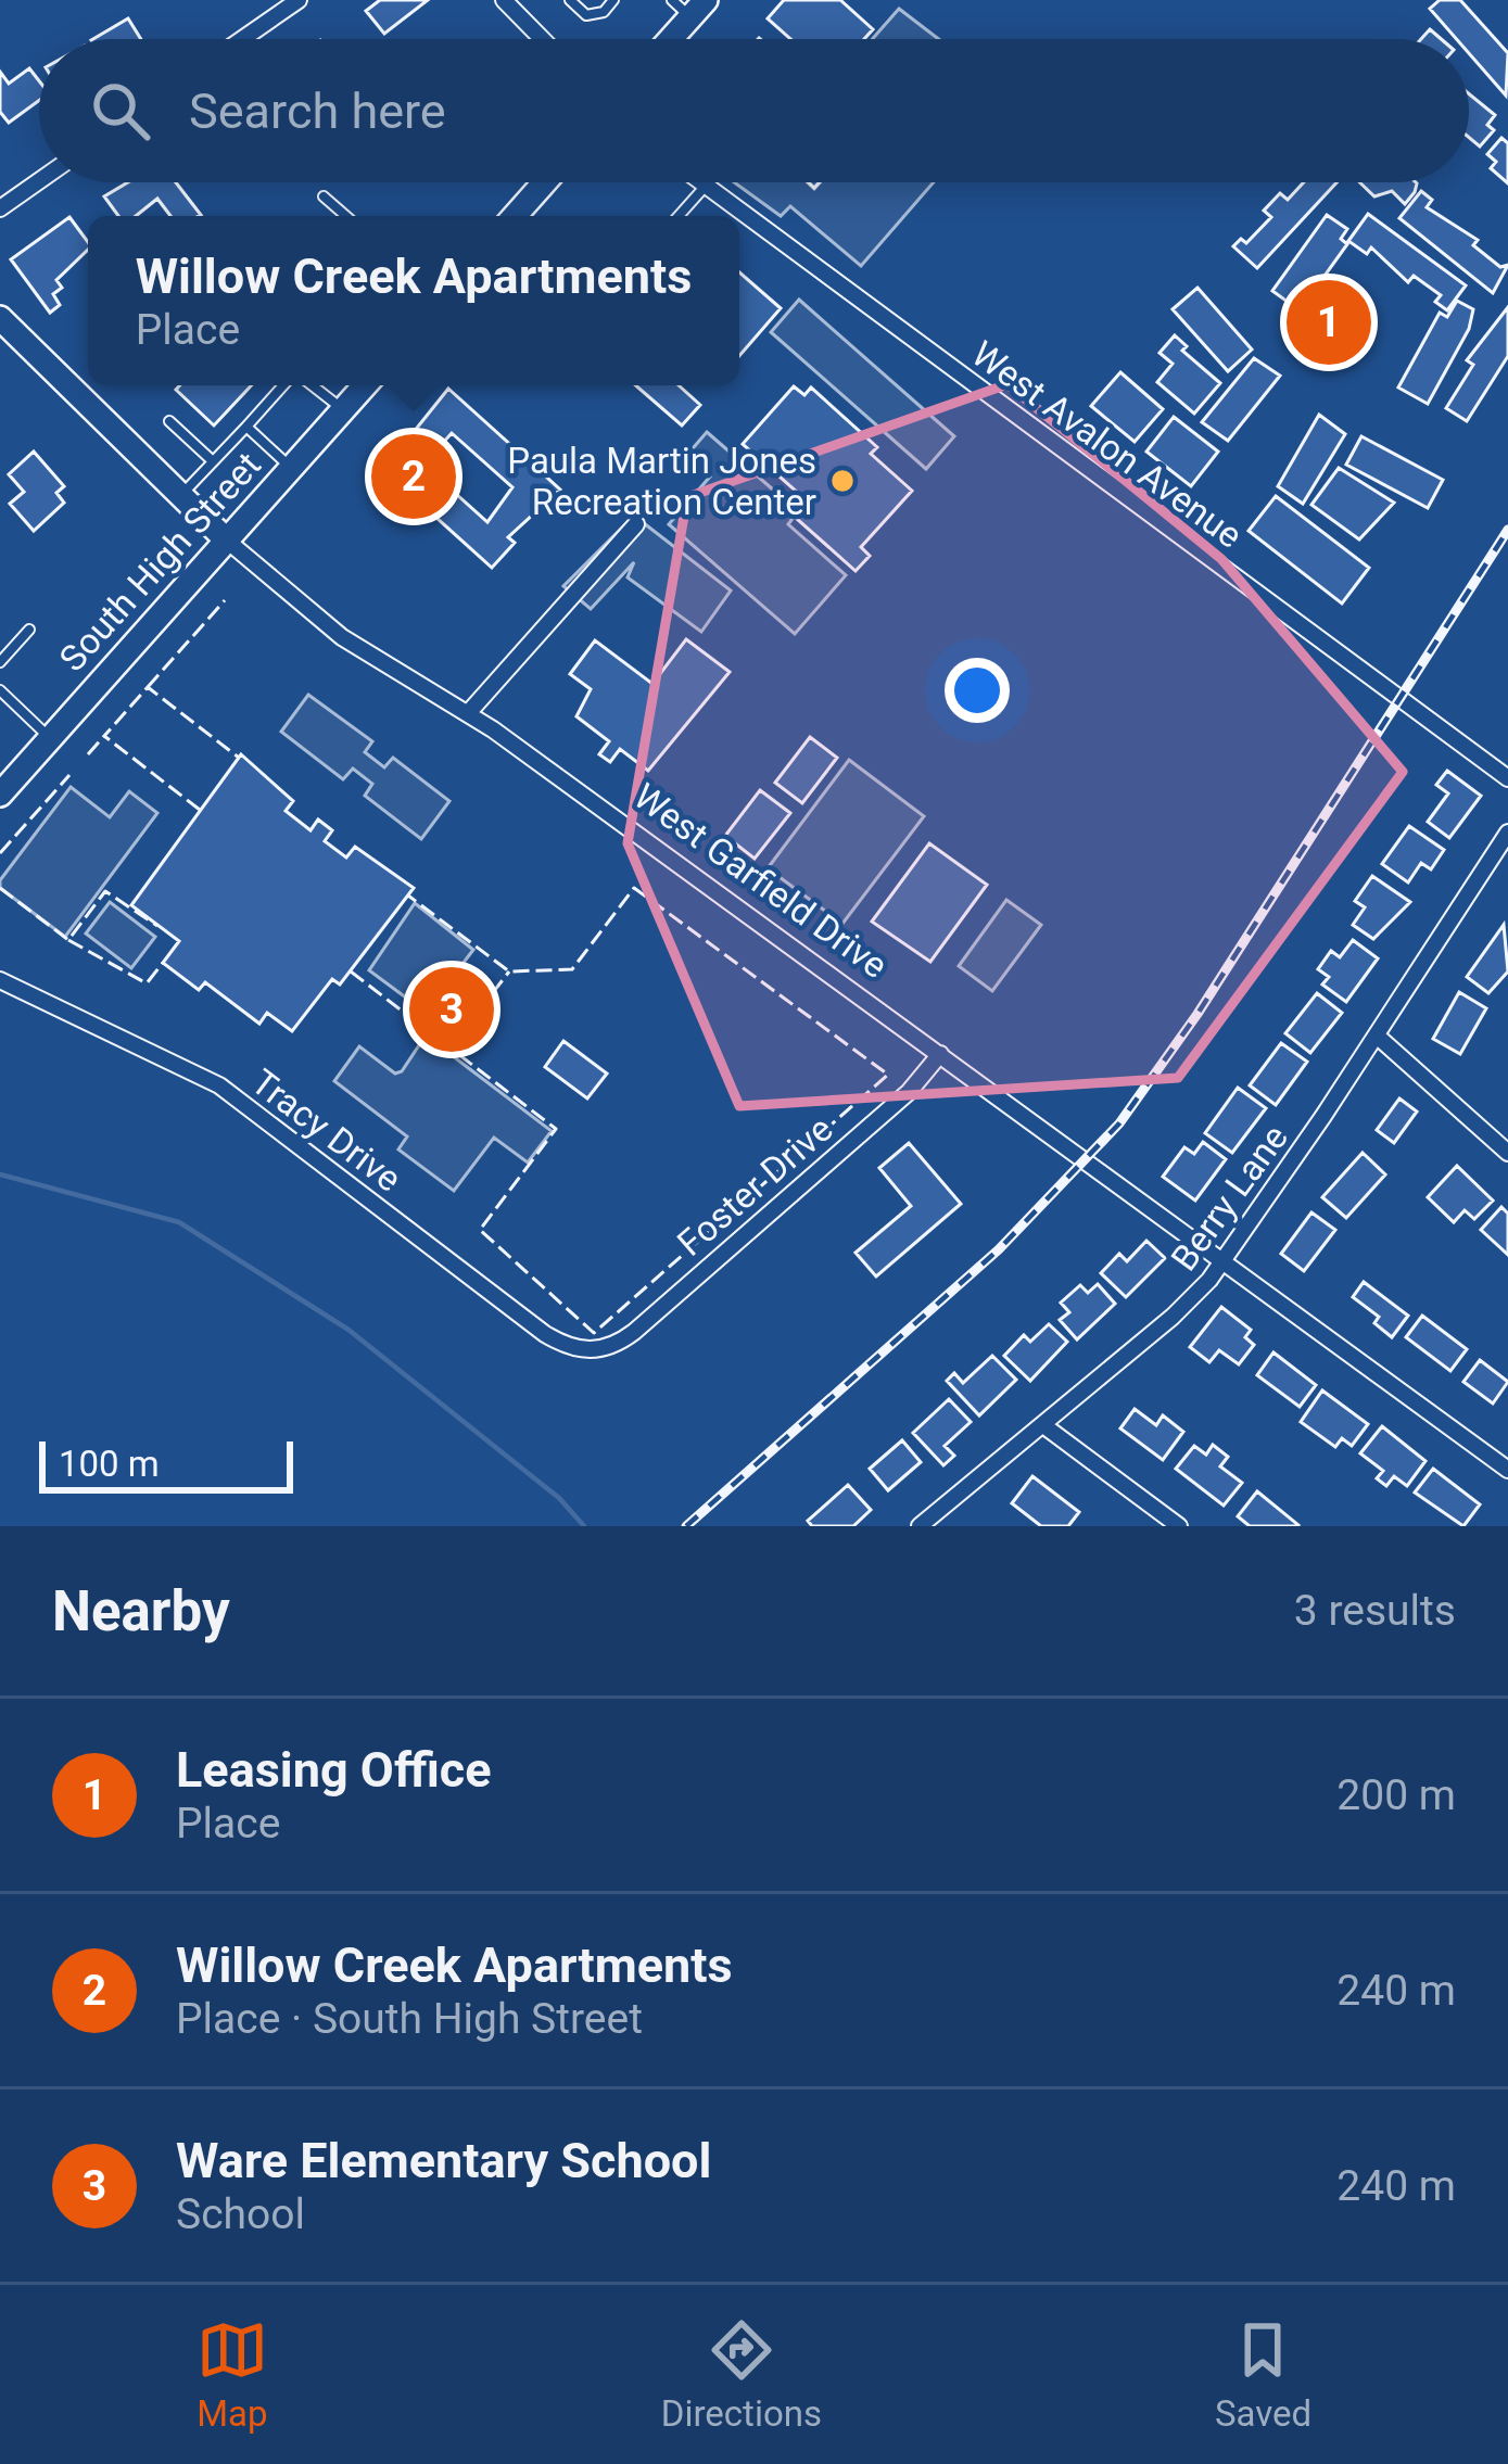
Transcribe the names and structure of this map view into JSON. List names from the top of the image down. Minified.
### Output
{"streets":{"main road":["South High Street","West Garfield Drive"],"street":["West Avalon Avenue","Tracy Drive","Foster Drive","Berry Lane"]},"crossings":[["South High Street","West Garfield Drive"],["West Garfield Drive","Foster Drive"],["West Garfield Drive","Berry Lane"],["Tracy Drive","Foster Drive"]],"places":["Paula Martin Jones Recreation Center"],"scale_bar":"100 m","page":{"search":"Search here","popup":["Willow Creek Apartments","Place"],"pins":["1","2","3"],"scale":"100 m","heading":["Nearby","3 results"],"list":[{"mark":"1","name":"Leasing Office","note":"Place","value":"200 m"},{"mark":"2","name":"Willow Creek Apartments","note":"Place · South High Street","value":"240 m"},{"mark":"3","name":"Ware Elementary School","note":"School","value":"240 m"}],"nav":["Map","Directions","Saved"]}}
